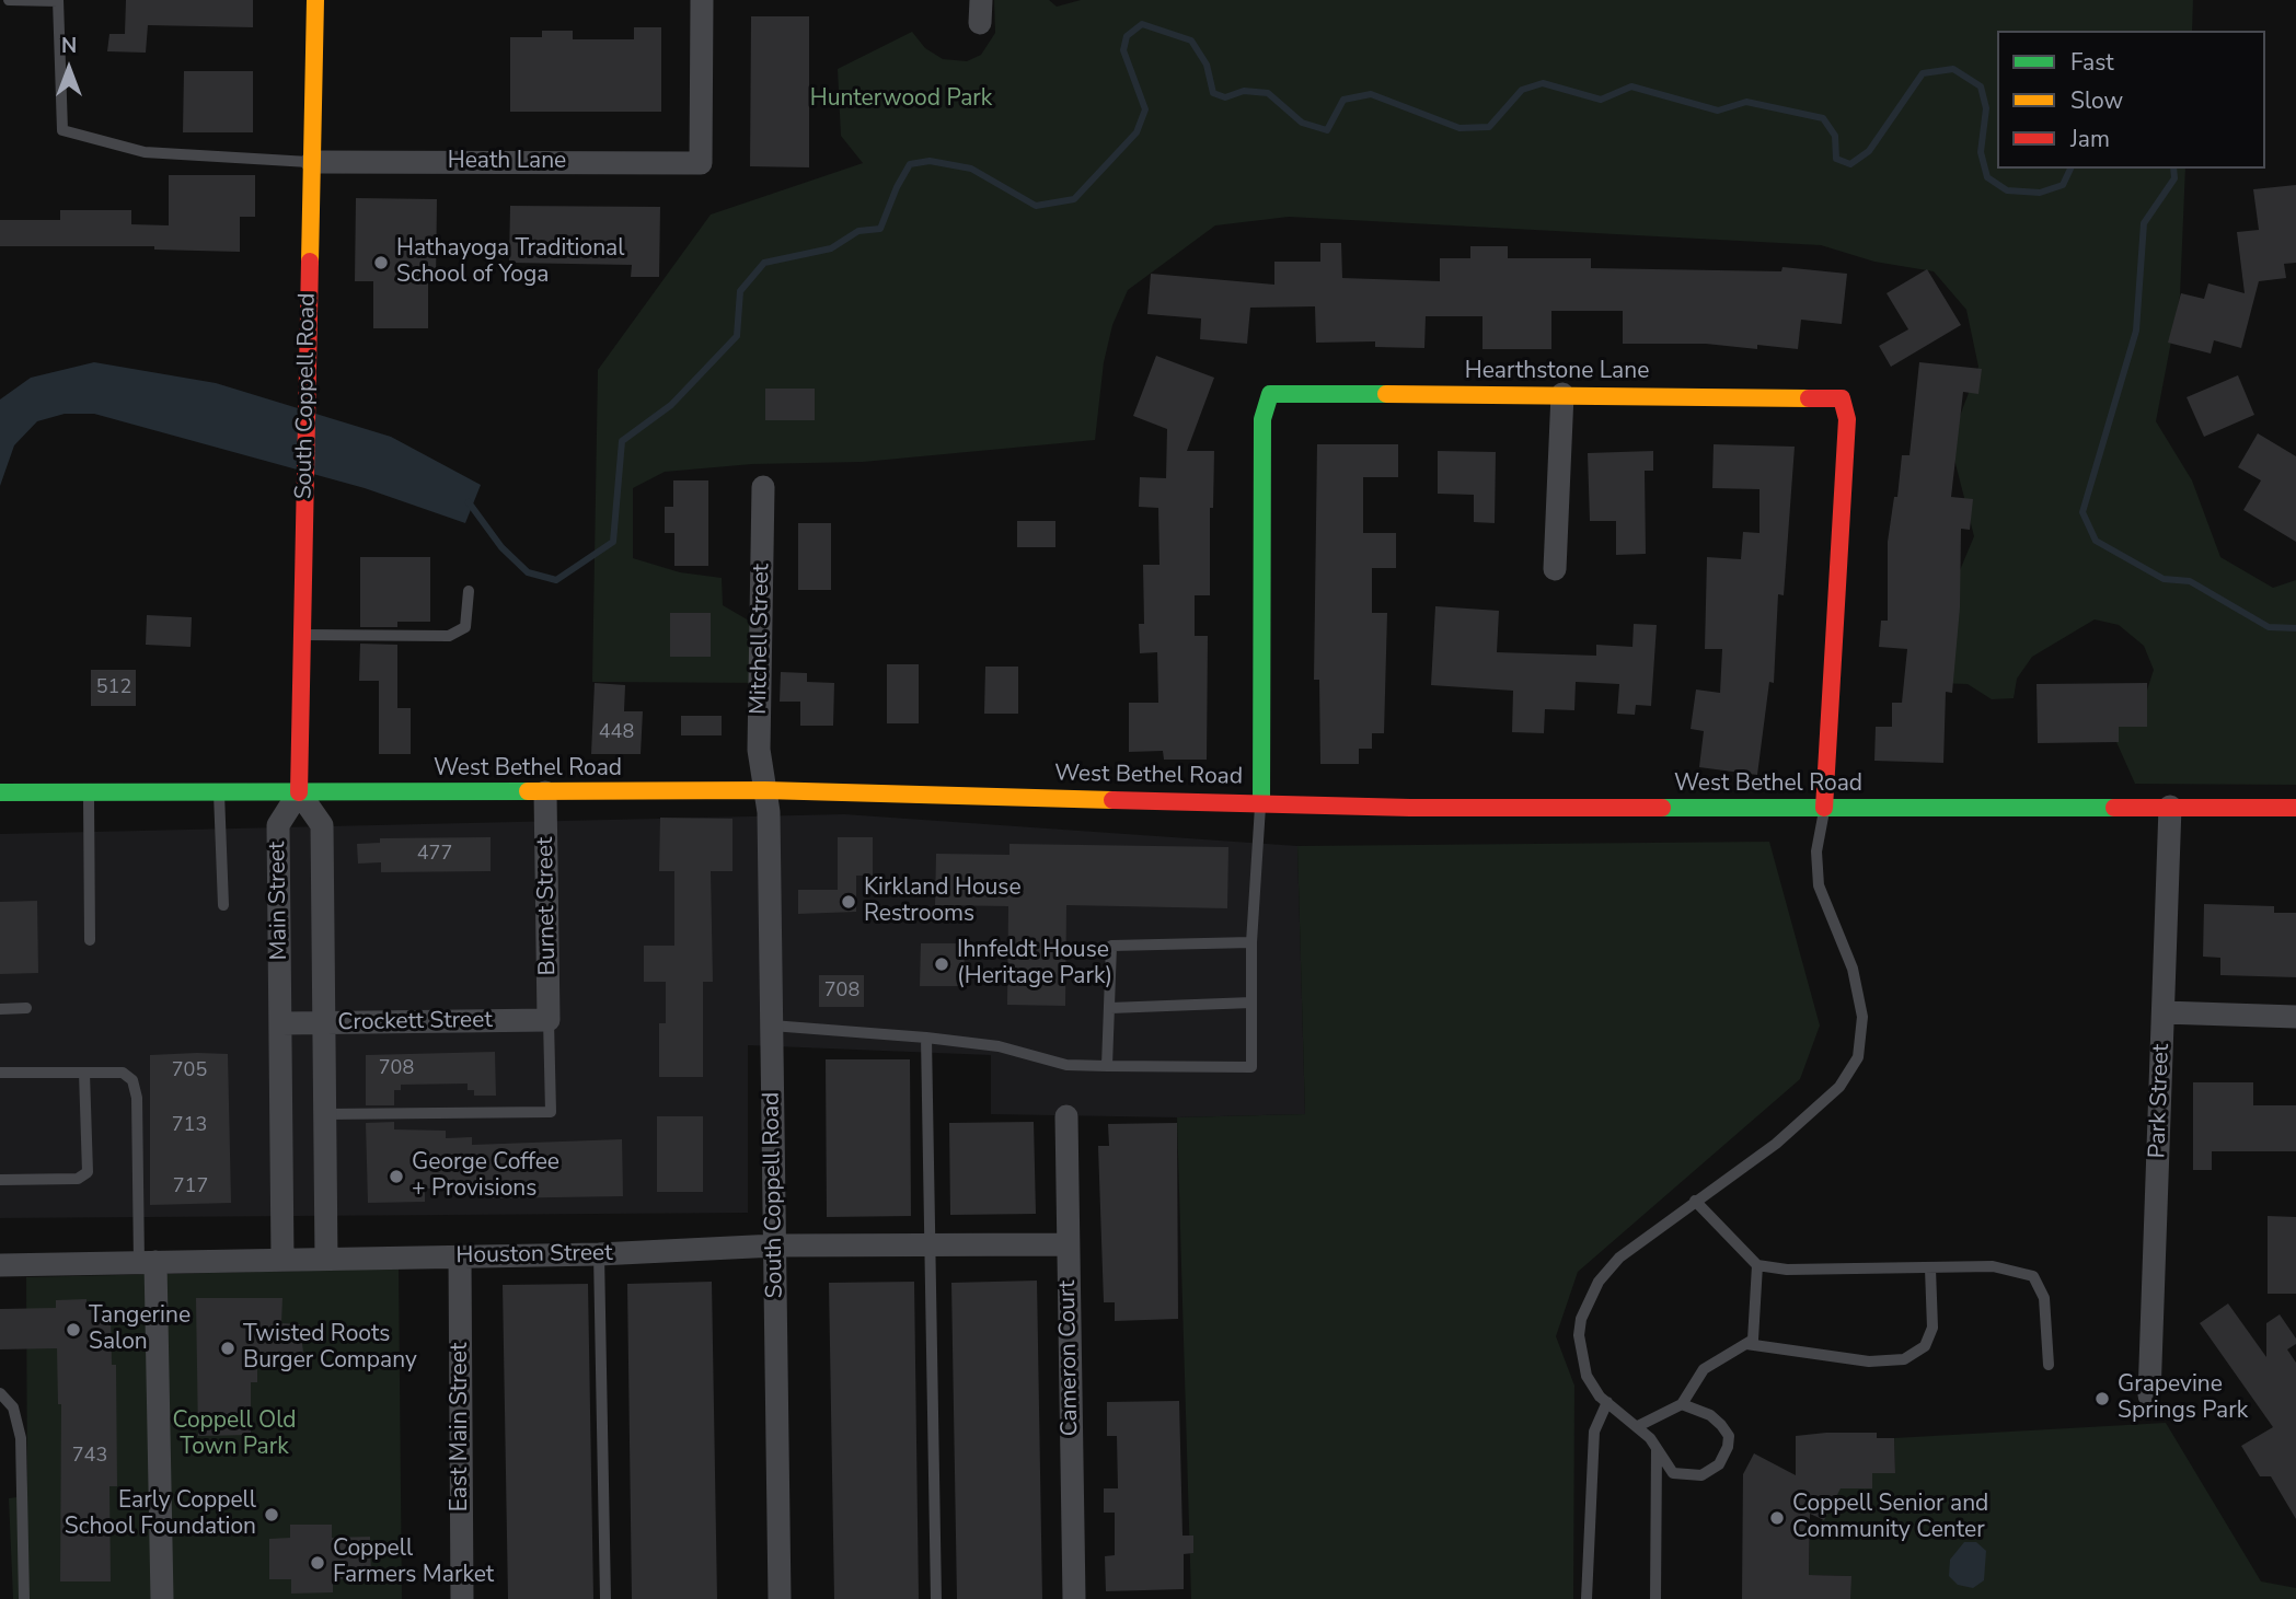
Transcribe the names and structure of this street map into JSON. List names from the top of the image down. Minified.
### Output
{"streets":{"main road":["Hearthstone Lane","South Coppell Road","West Bethel Road"],"street":["Heath Lane","Mitchell Street","Main Street","Burnet Street","Crockett Street","Park Street","Houston Street","Cameron Court","East Main Street"]},"crossings":[["Heath Lane","South Coppell Road"],["Hearthstone Lane","West Bethel Road"],["South Coppell Road","Mitchell Street"],["South Coppell Road","West Bethel Road"],["South Coppell Road","Main Street"],["South Coppell Road","Houston Street"],["Mitchell Street","West Bethel Road"],["West Bethel Road","Main Street"],["West Bethel Road","Burnet Street"],["West Bethel Road","Park Street"],["Main Street","Crockett Street"],["Main Street","Houston Street"],["Burnet Street","Crockett Street"],["Houston Street","Cameron Court"],["Houston Street","East Main Street"]],"parks":["Hunterwood Park","Coppell Old Town Park"],"places":["Hathayoga Traditional School of Yoga","Kirkland House Restrooms","Ihnfeldt House (Heritage Park)","George Coffee + Provisions","Tangerine Salon","Twisted Roots Burger Company","Grapevine Springs Park","Early Coppell School Foundation","Coppell Senior and Community Center","Coppell Farmers Market"],"house_numbers":["512","448","477","708","708","705","713","717","743"],"legend":["Fast","Slow","Jam"],"north":"top"}
